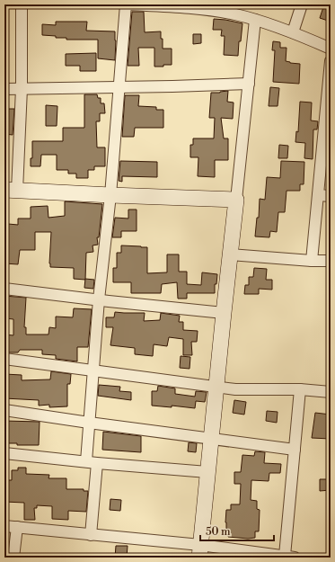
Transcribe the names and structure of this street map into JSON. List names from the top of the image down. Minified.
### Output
{"scale_bar":"50 m"}
